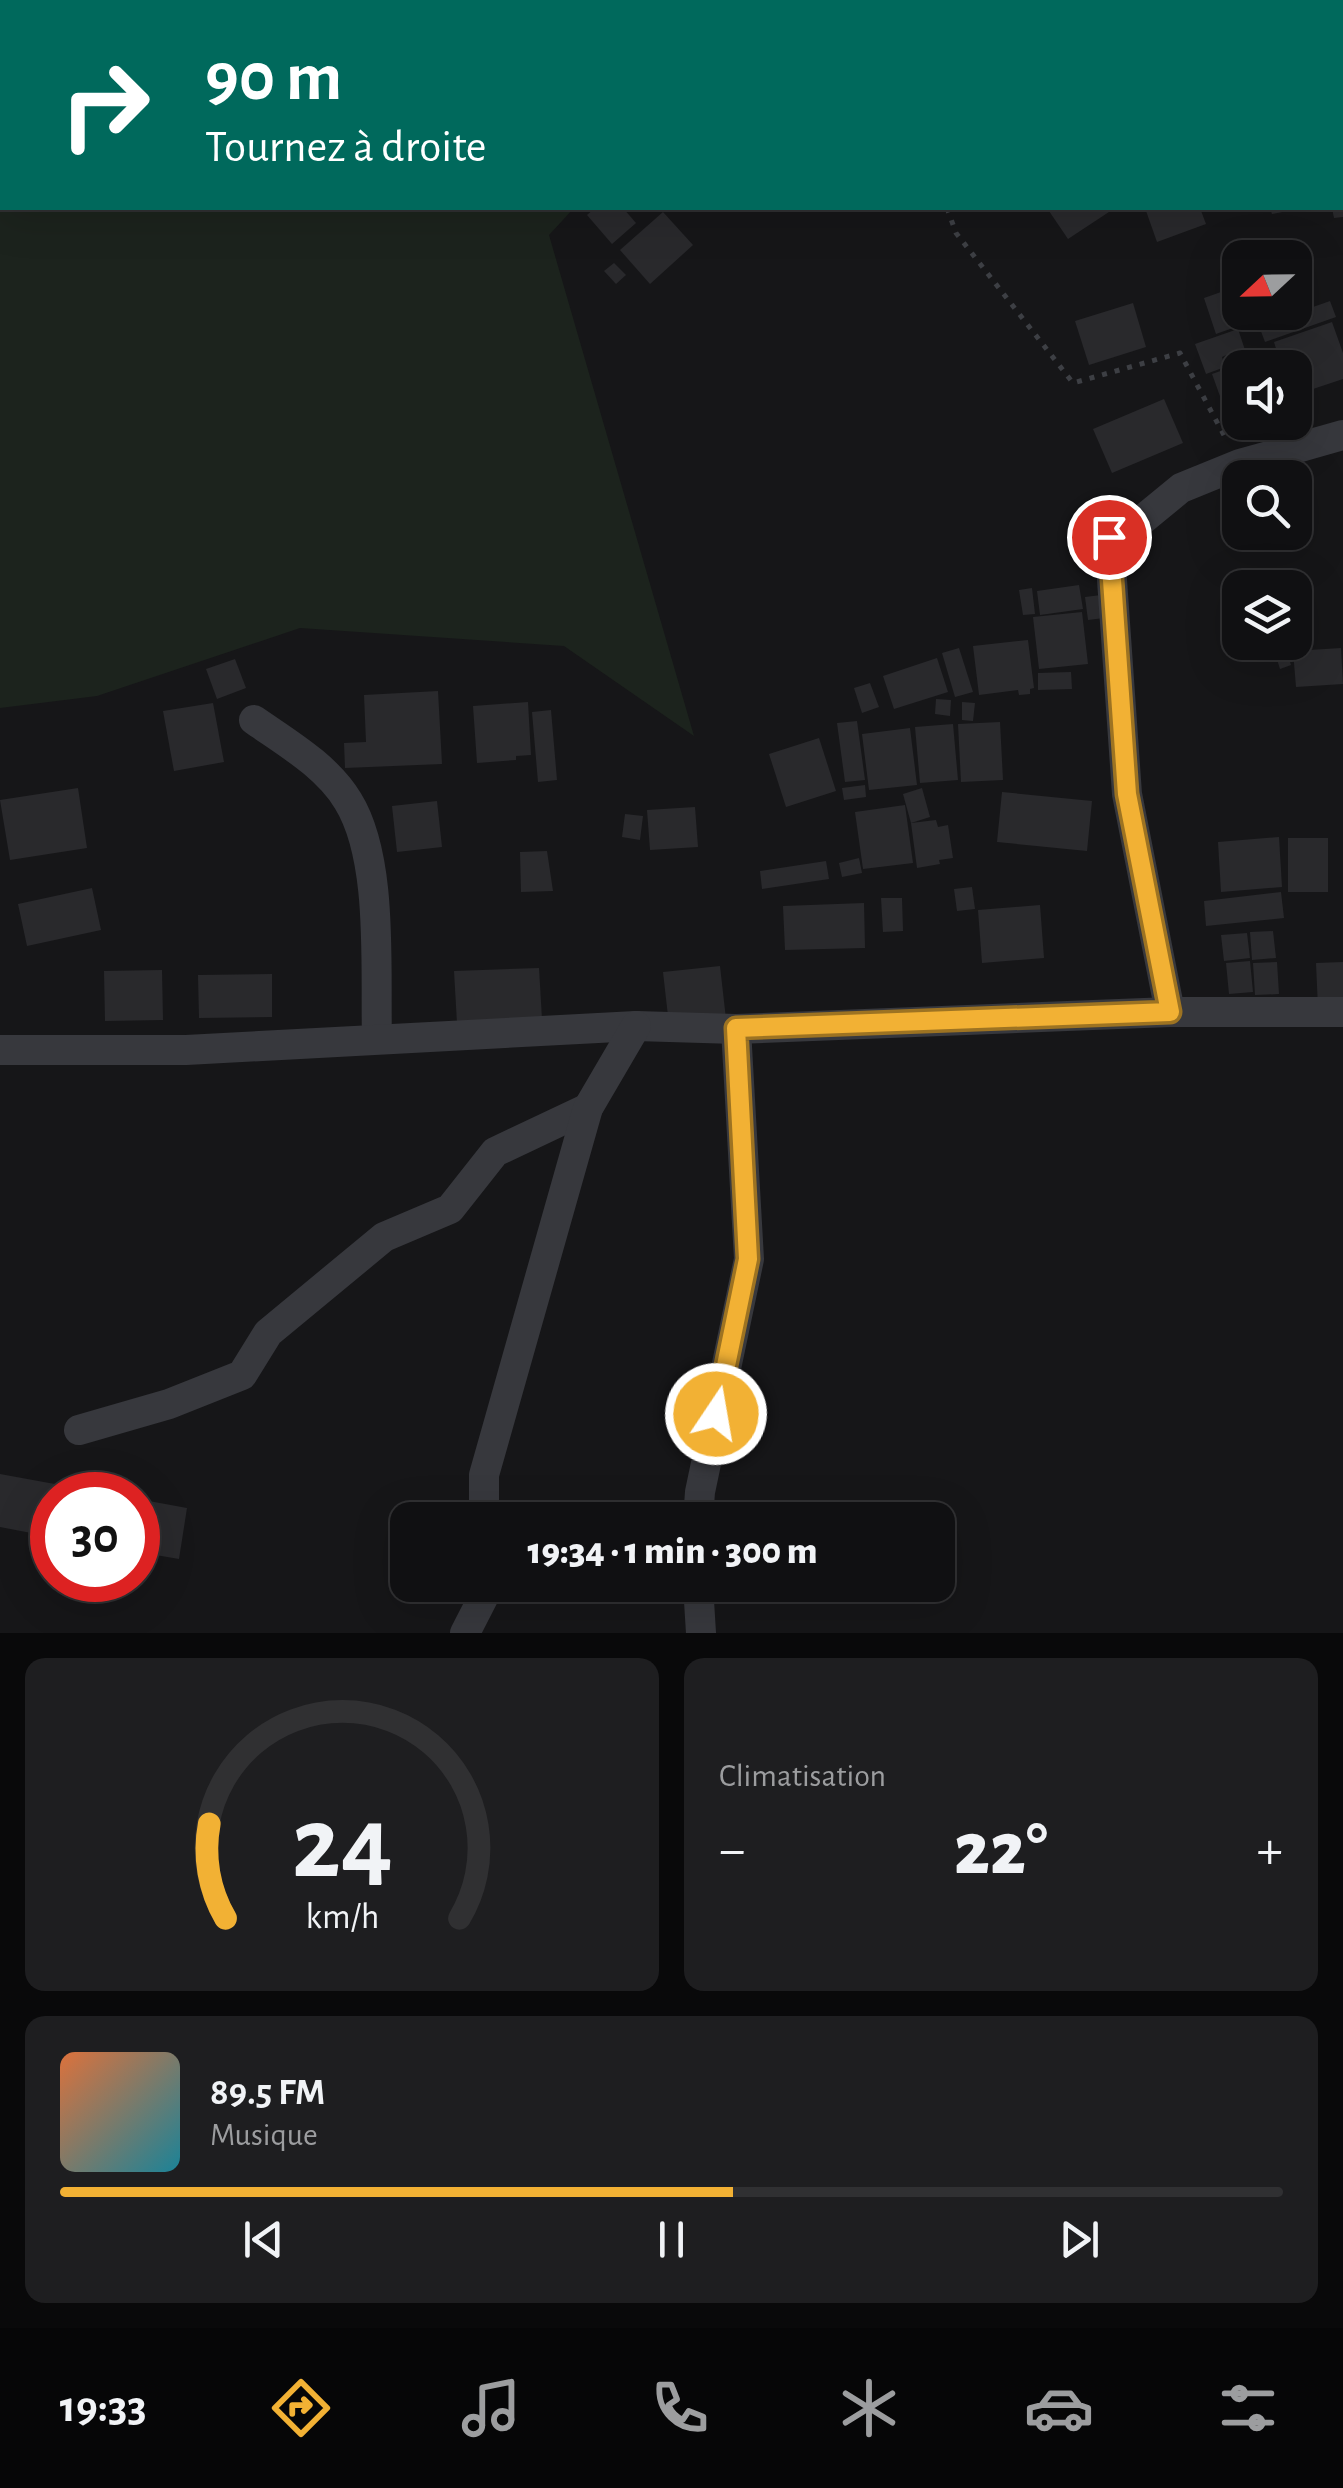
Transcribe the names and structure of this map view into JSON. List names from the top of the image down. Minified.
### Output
{"north":"left","page":{"turn":["90 m","Tournez à droite"],"limit":"30","trip":"19:34 · 1 min · 300 m","tile":"Climatisation","heat":["−","22°","+"],"song":["89.5 FM","Musique"],"tabs":"19:33","gauge":["24","km/h"]}}
